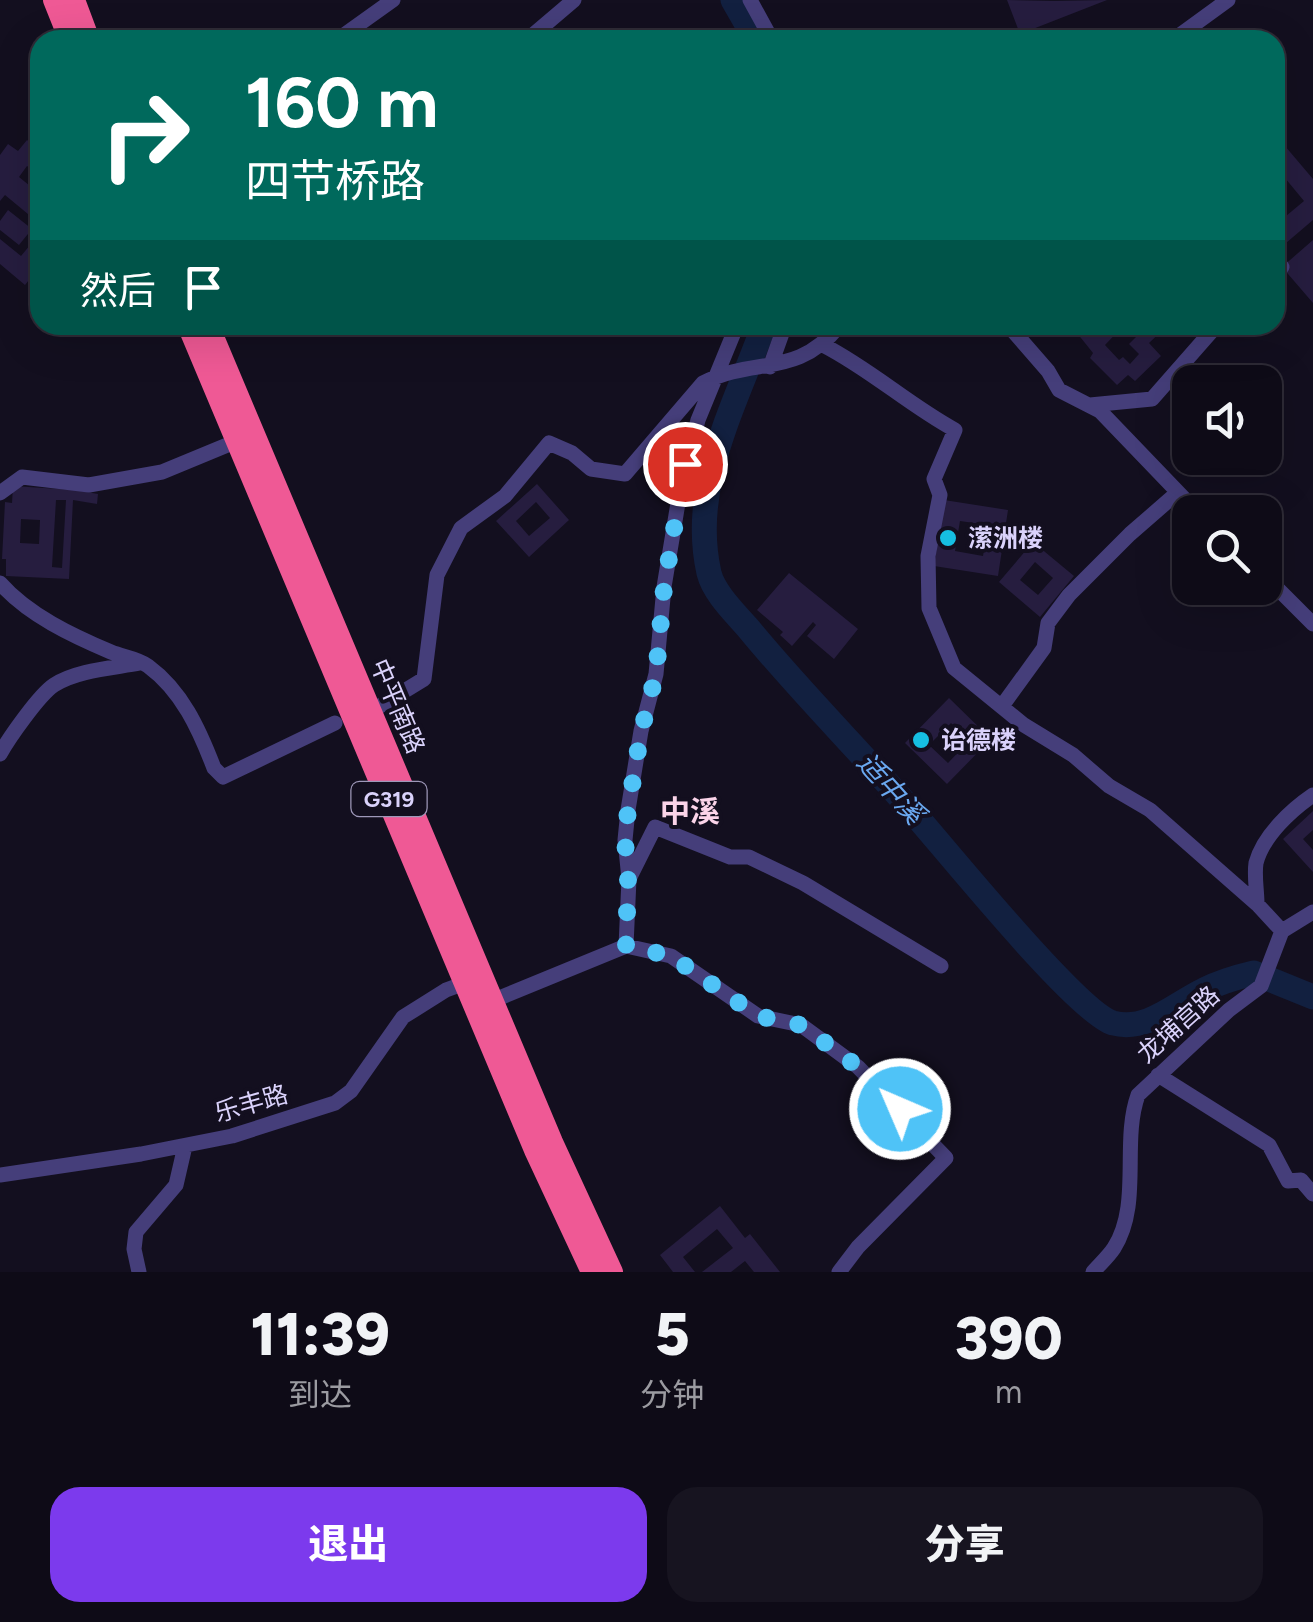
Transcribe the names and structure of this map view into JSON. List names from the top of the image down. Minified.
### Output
{"streets":{"highway":["中平南路","G319"],"street":["龙埔宫路","乐丰路"]},"crossings":[["G319","乐丰路"]],"districts":["中溪"],"water":["适中溪"],"places":["潆洲楼","诒德楼"],"page":{"turn":["160 m","四节桥路"],"then":"然后","eta":["11:39","到达","5","分钟","390","m"],"buttons":["退出","分享"]}}
